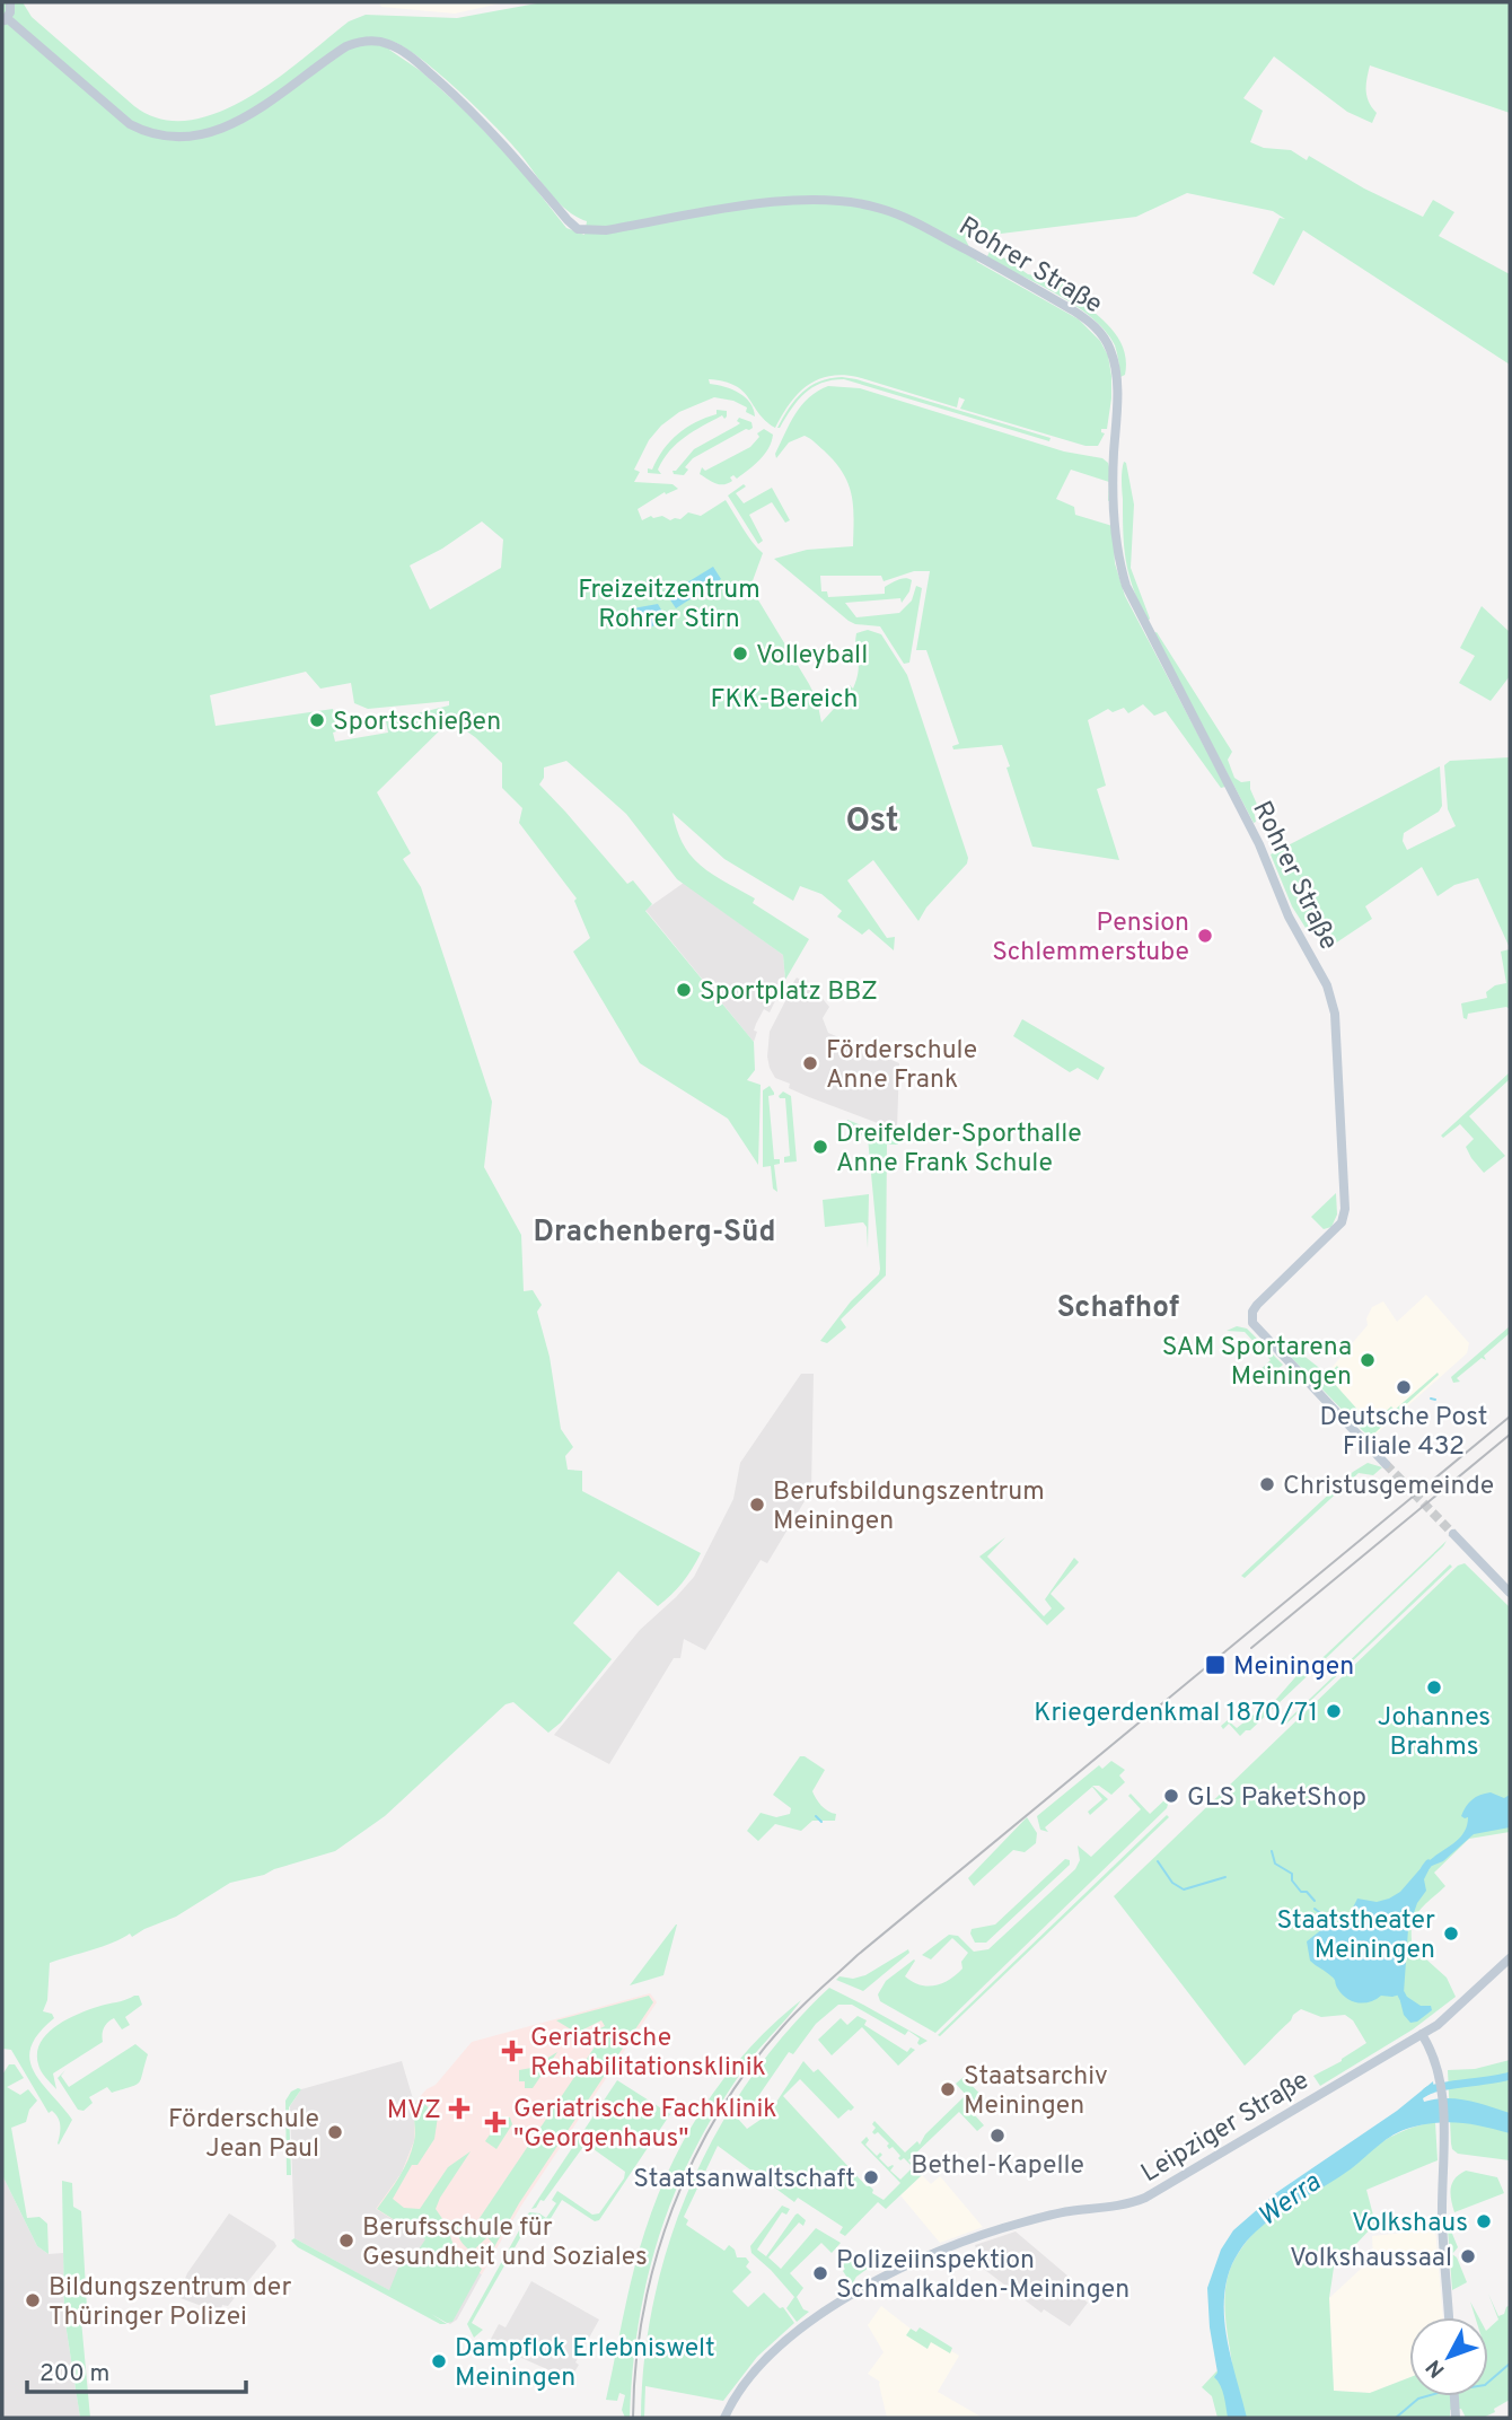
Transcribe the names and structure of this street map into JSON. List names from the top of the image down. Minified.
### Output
{"streets":{"main road":["Rohrer Straße","Leipziger Straße"]},"districts":["Ost","Drachenberg-Süd","Schafhof"],"water":["Werra"],"parks":["Freizeitzentrum Rohrer Stirn","FKK-Bereich"],"places":{"other":["Volleyball","Sportschießen","Pension Schlemmerstube","Sportplatz BBZ","Förderschule Anne Frank","Dreifelder-Sporthalle Anne Frank Schule","SAM Sportarena Meiningen","Deutsche Post Filiale 432","Christusgemeinde","Berufsbildungszentrum Meiningen","Johannes Brahms","Kriegerdenkmal 1870/71","GLS PaketShop","Staatstheater Meiningen","Staatsarchiv Meiningen","Förderschule Jean Paul","Bethel-Kapelle","Staatsanwaltschaft","Volkshaus","Berufsschule für Gesundheit und Soziales","Volkshaussaal","Polizeiinspektion Schmalkalden-Meiningen","Bildungszentrum der Thüringer Polizei","Dampflok Erlebniswelt Meiningen"],"transit":["Meiningen"],"health":["Geriatrische Rehabilitationsklinik","MVZ","Geriatrische Fachklinik \"Georgenhaus\""]},"scale_bar":"200 m","north":"bottom left"}
